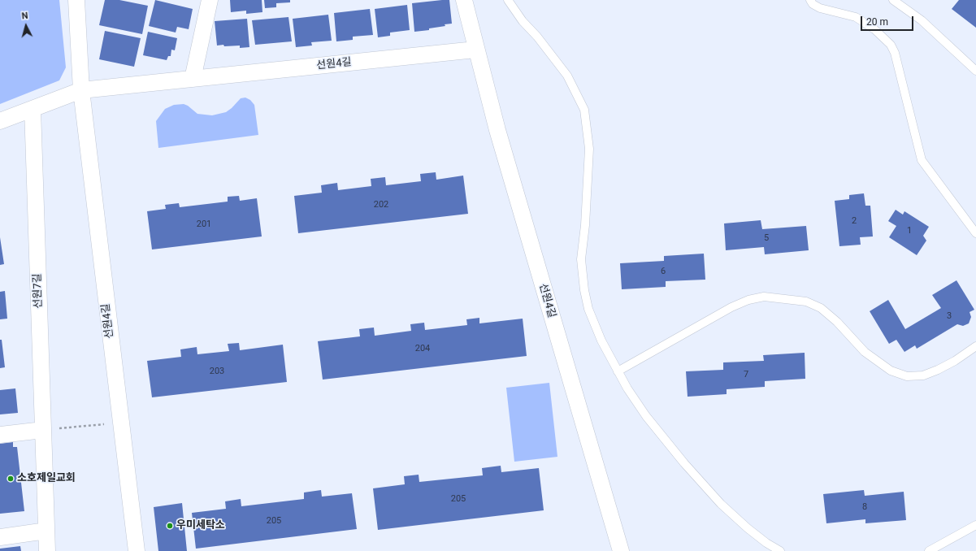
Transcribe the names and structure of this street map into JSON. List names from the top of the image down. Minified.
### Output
{"streets":{"street":["선원4길","선원7길"]},"places":["소호제일교회","우미세탁소"],"house_numbers":["202","2","201","1","5","6","3","204","203","7","205","8","205"],"scale_bar":"20 m","north":"top"}
